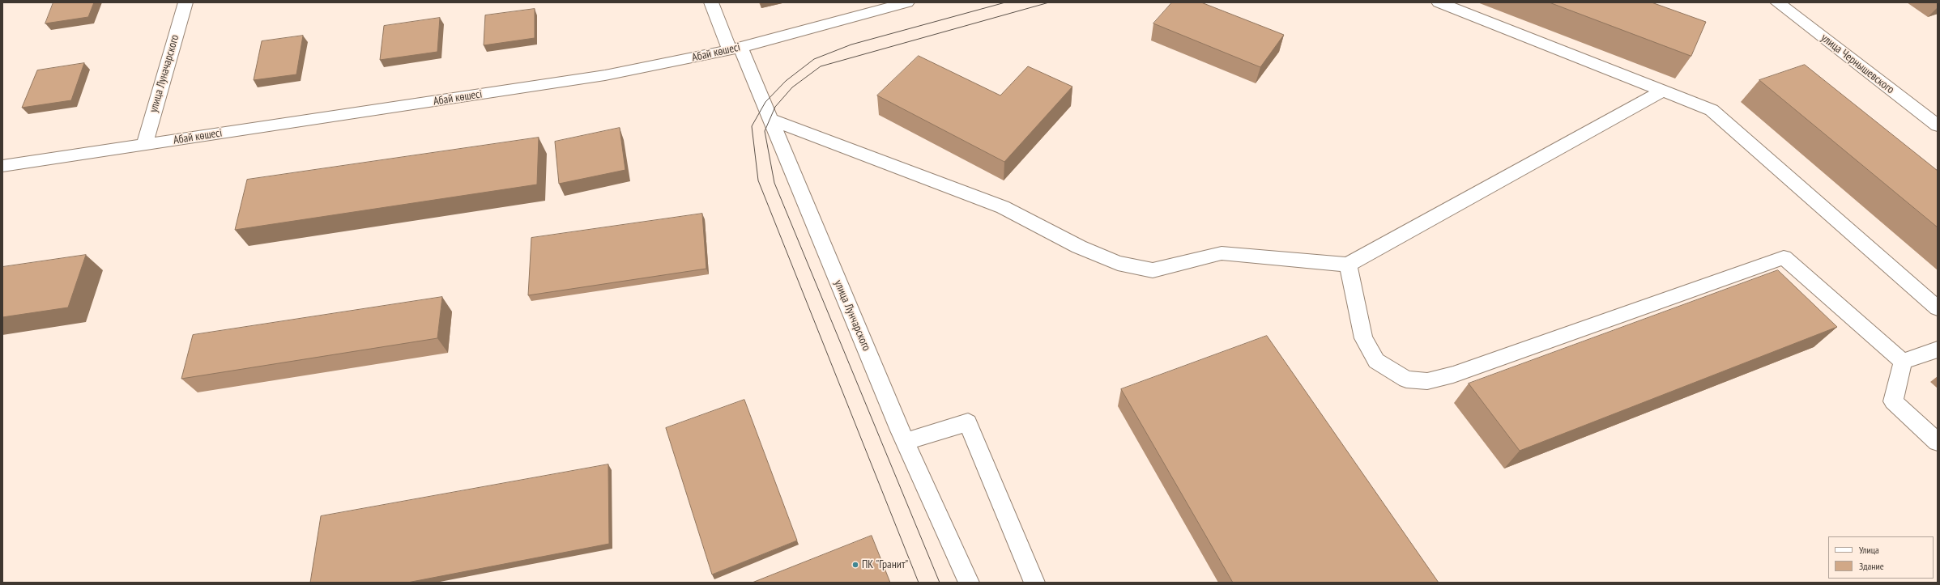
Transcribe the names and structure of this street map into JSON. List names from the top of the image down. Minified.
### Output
{"streets":{"street":["Абай көшесі","улица Чернышевского","улица Луначарского","улица Лунчарского"]},"crossings":[["Абай көшесі","улица Луначарского"],["Абай көшесі","улица Лунчарского"]],"places":["ПК \"Гранит\""],"legend":["Улица","Здание"]}
